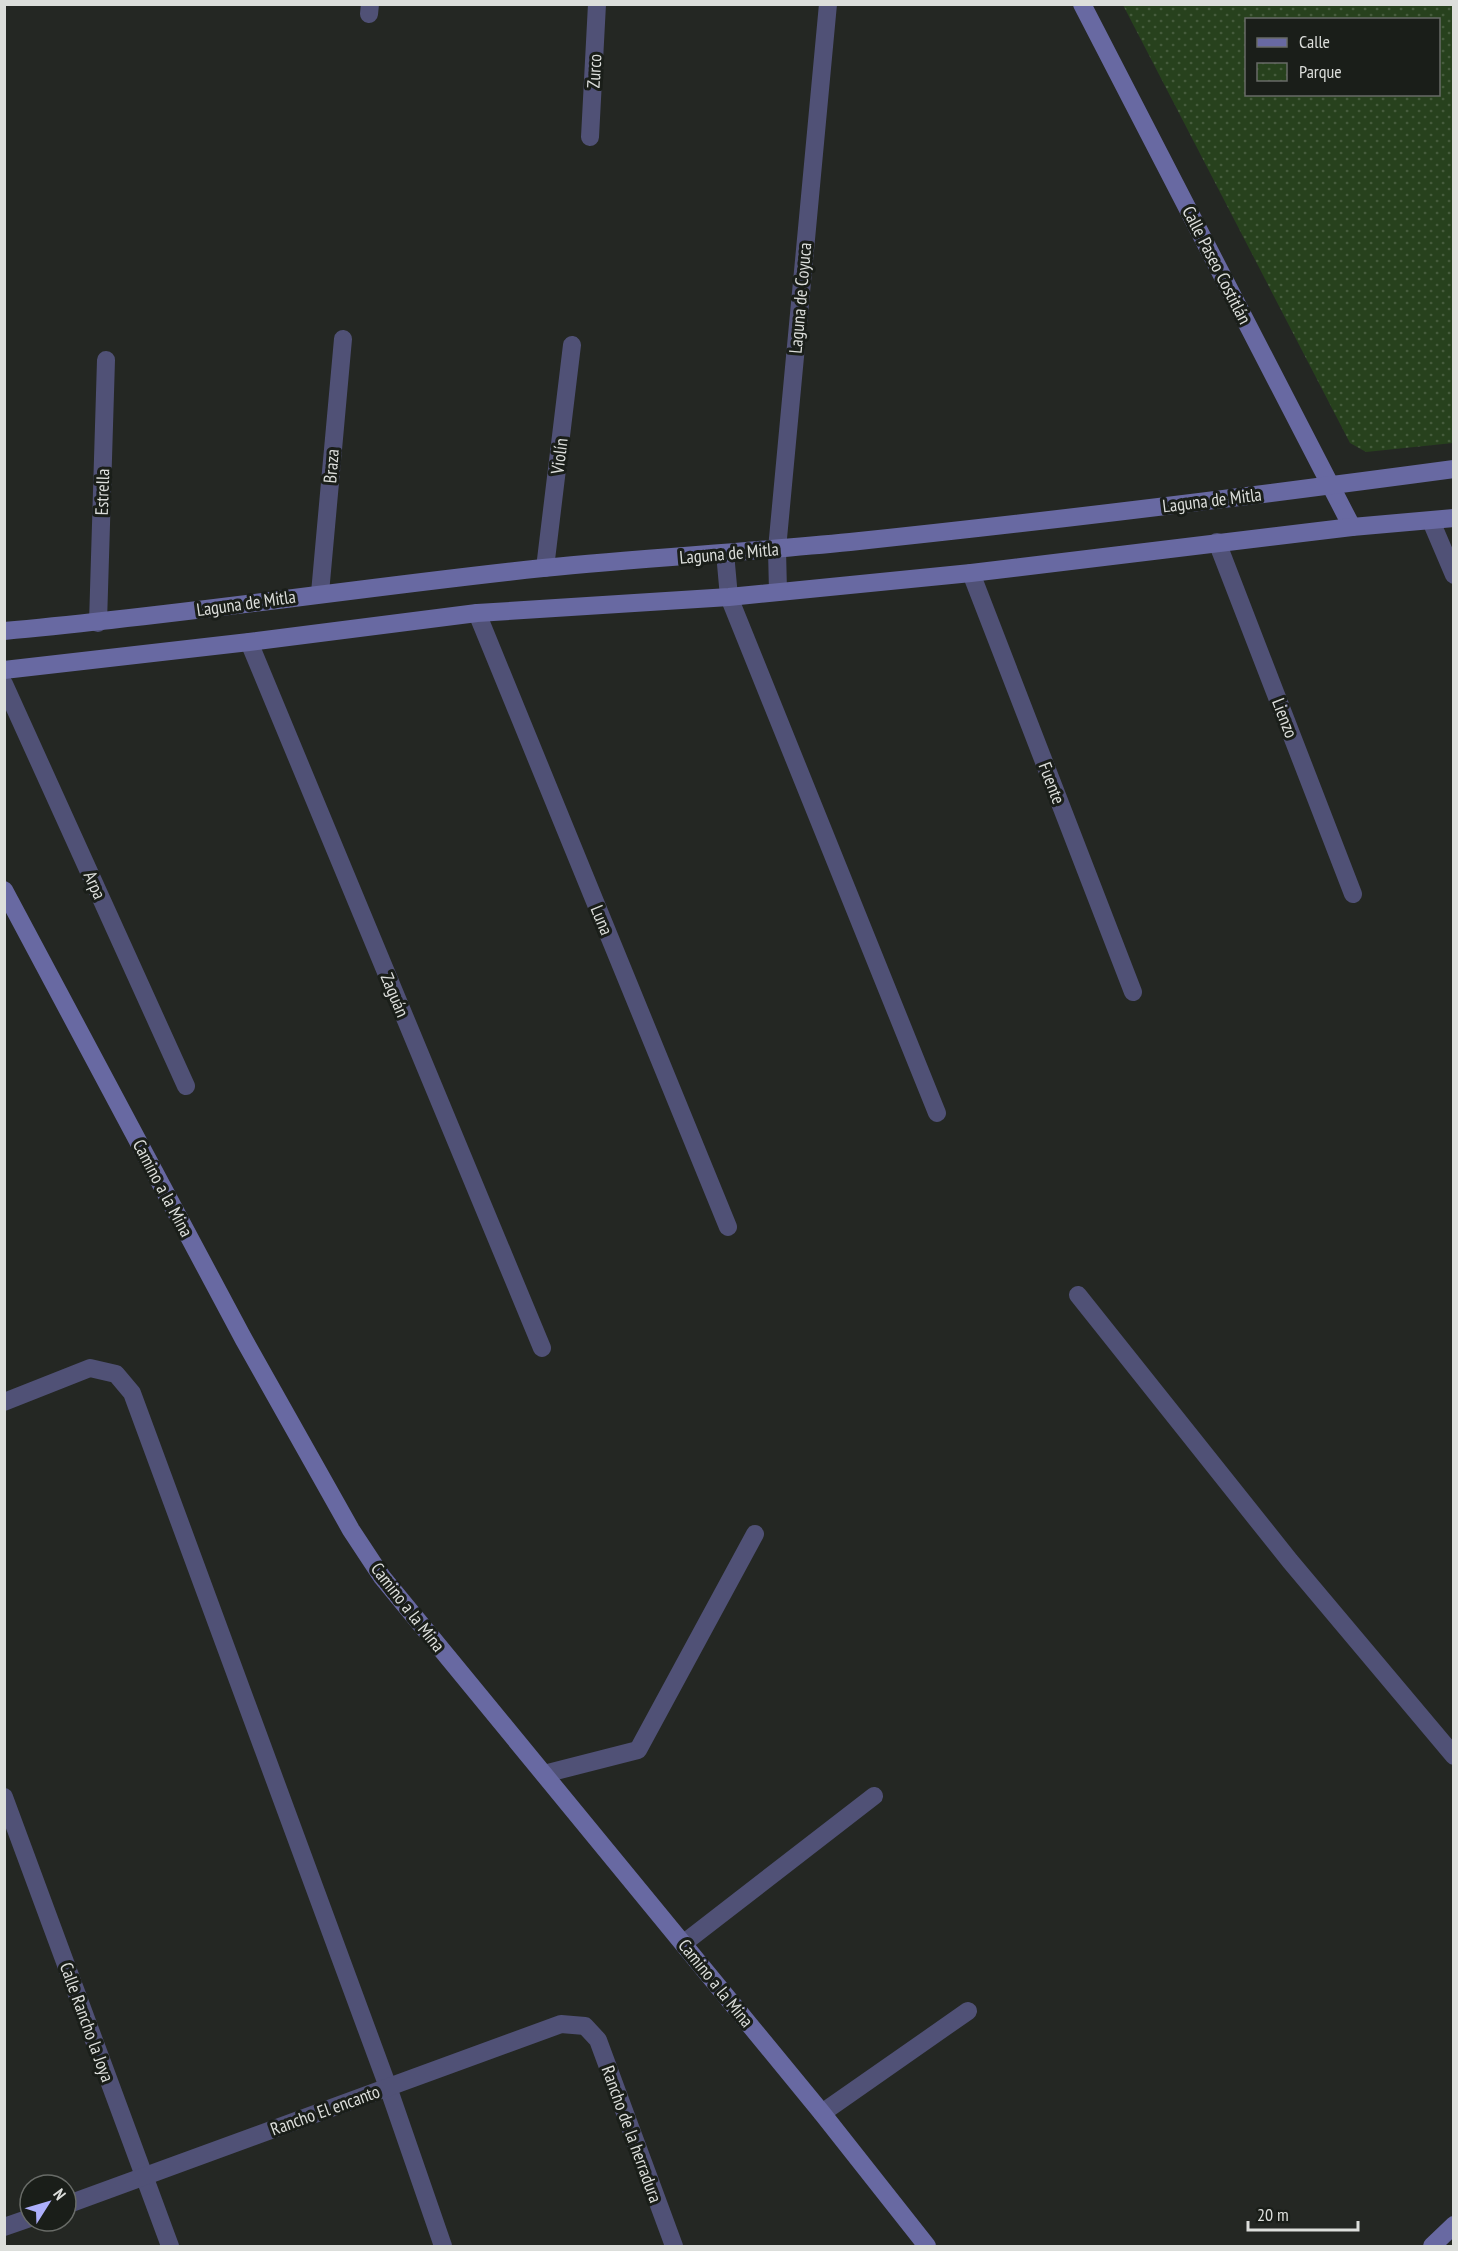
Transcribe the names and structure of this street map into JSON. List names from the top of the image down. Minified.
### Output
{"streets":{"street":["Zurco","Calle Paseo Costitlán","Laguna de Coyuca","Violín","Braza","Estrella","Laguna de Mitla","Lienzo","Fuente","Arpa","Luna","Zaguán","Camino a la Mina","Calle Rancho la Joya","Rancho El encanto","Rancho de la herradura"]},"crossings":[["Calle Paseo Costitlán","Laguna de Mitla"],["Laguna de Coyuca","Laguna de Mitla"],["Violín","Laguna de Mitla"],["Braza","Laguna de Mitla"],["Estrella","Laguna de Mitla"],["Calle Rancho la Joya","Rancho El encanto"],["Rancho El encanto","Rancho de la herradura"]],"legend":["Calle","Parque"],"scale_bar":"20 m","north":"top right"}
